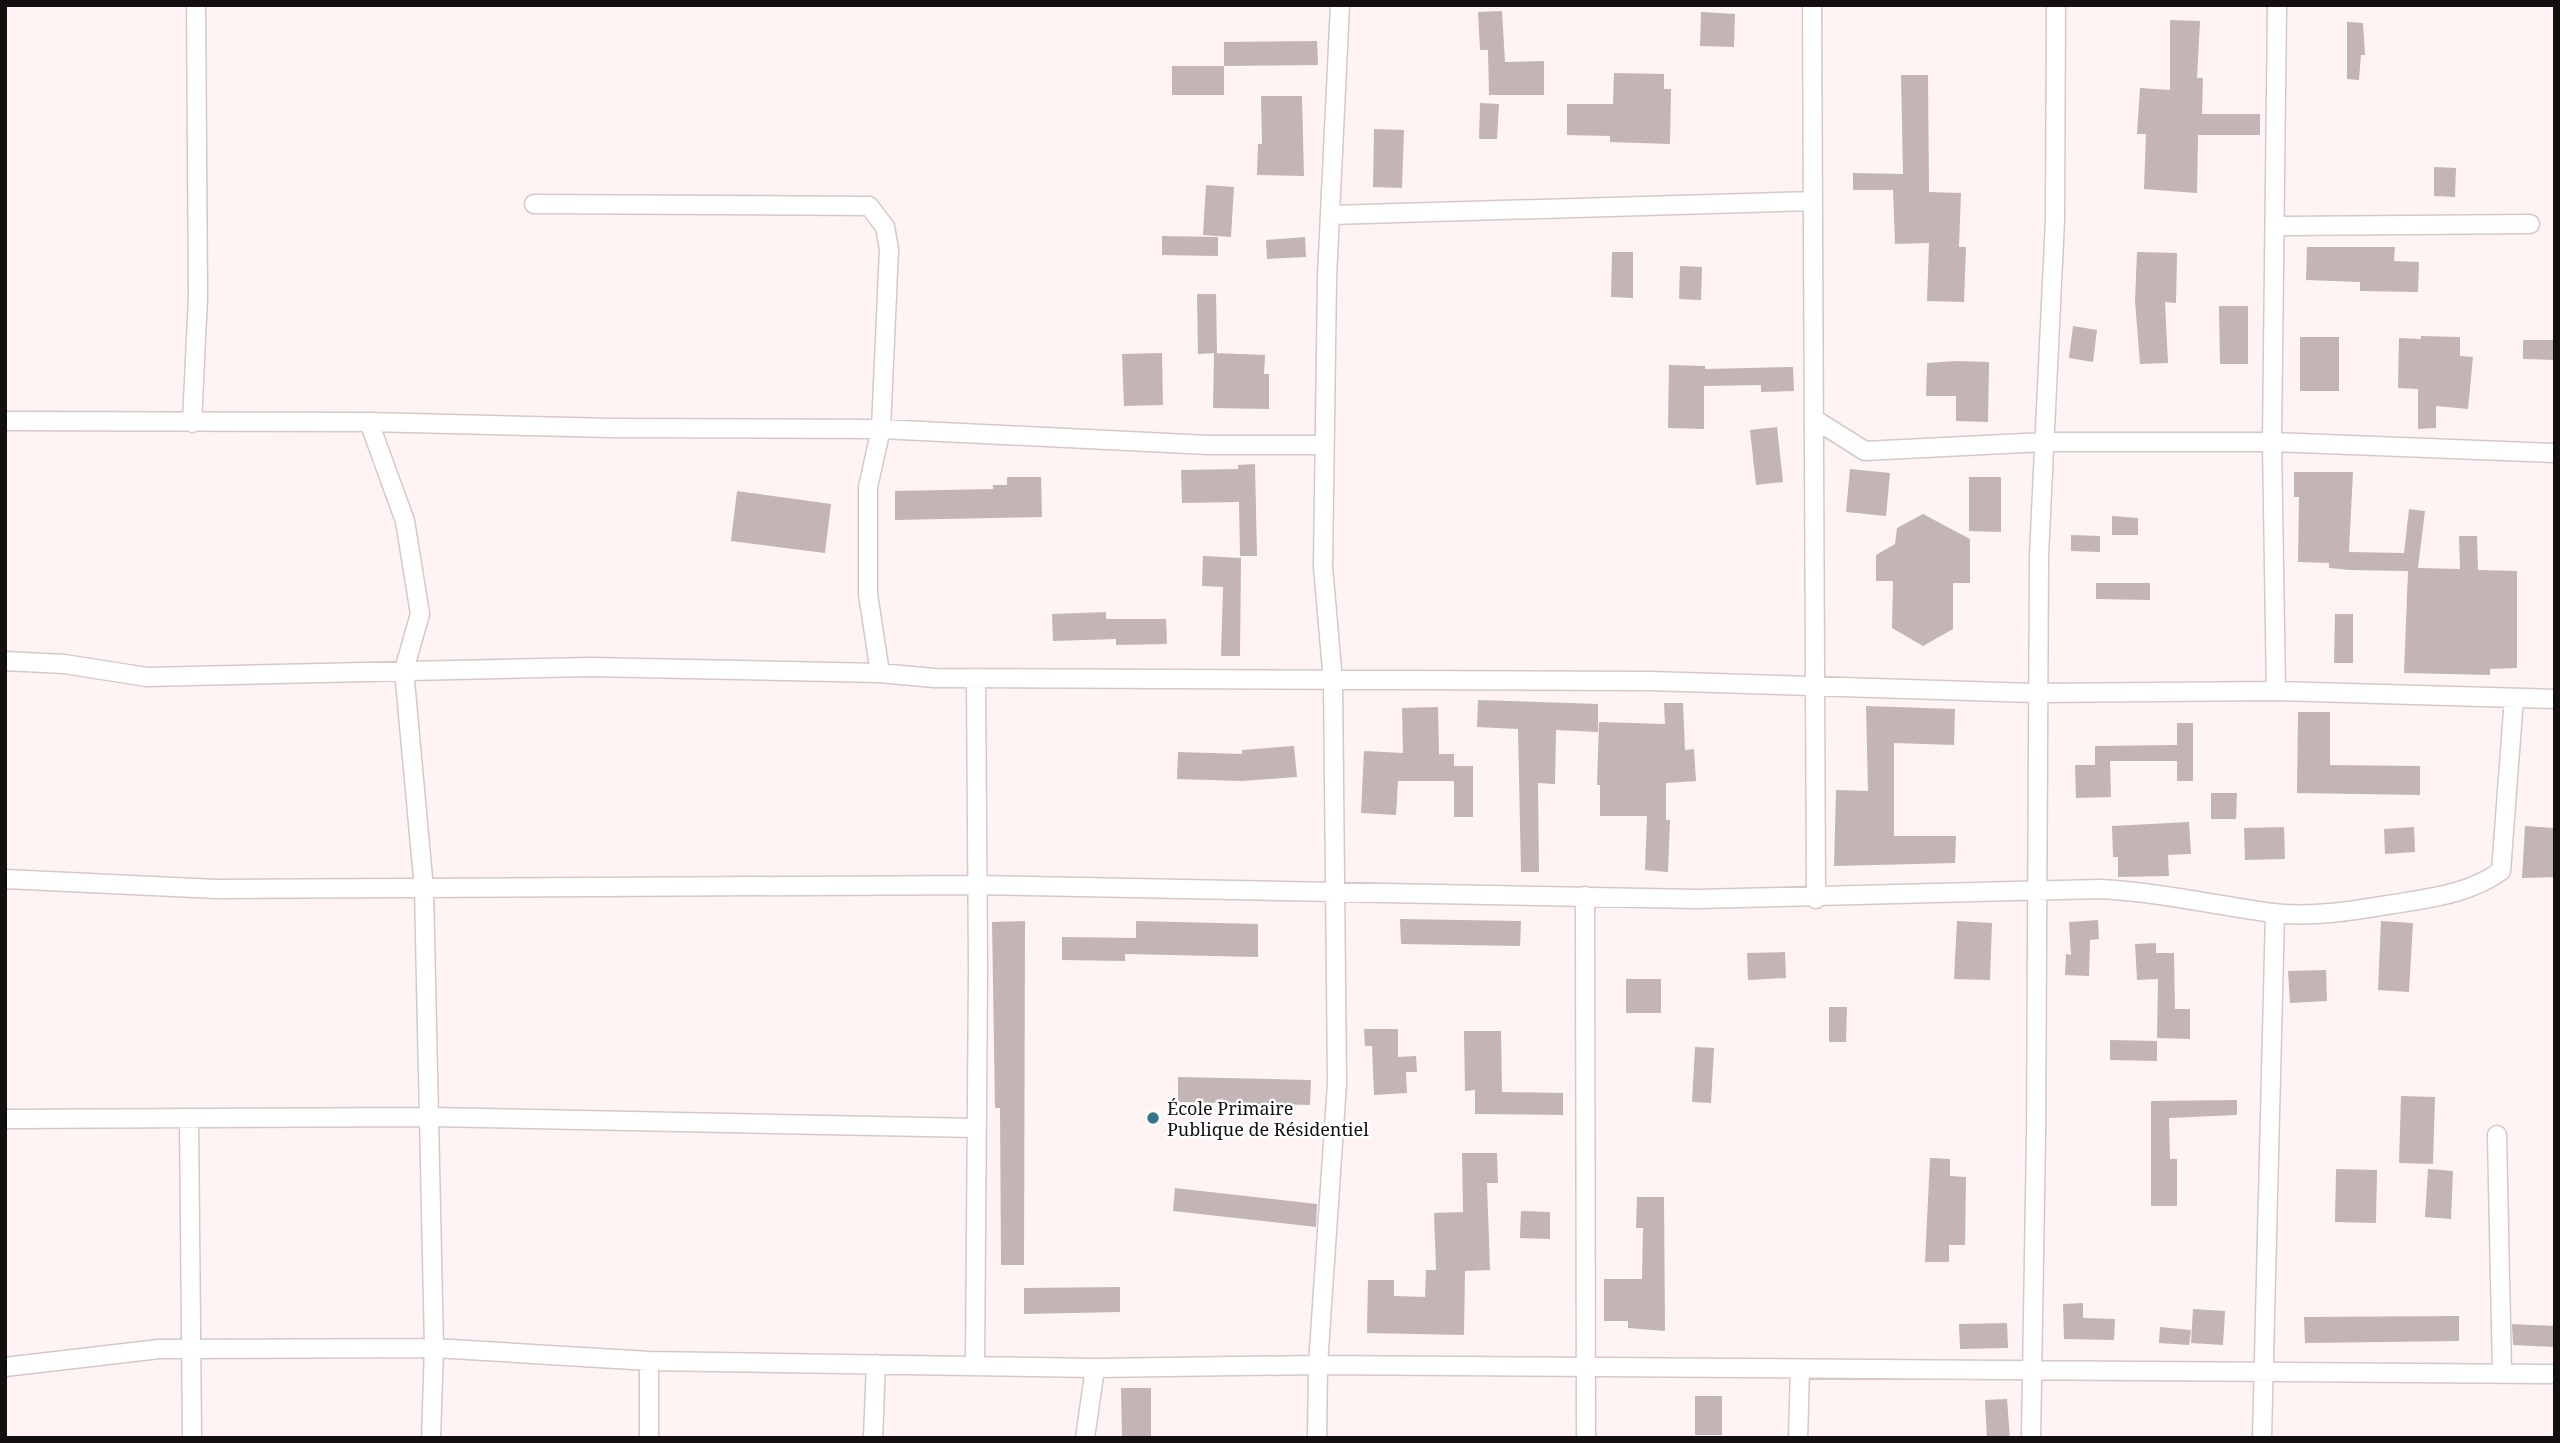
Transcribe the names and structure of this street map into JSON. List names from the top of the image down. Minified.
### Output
{"places":["École Primaire Publique de Résidentiel"]}
